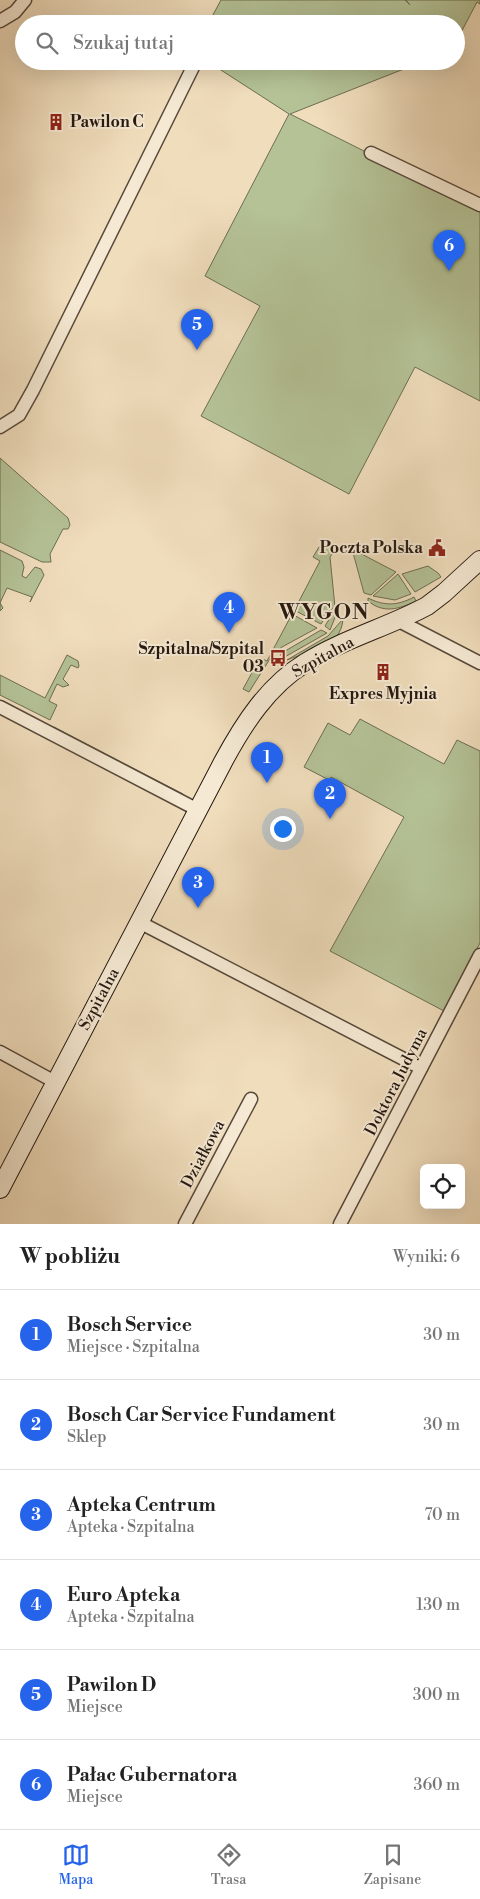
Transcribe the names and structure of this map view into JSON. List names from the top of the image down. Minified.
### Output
{"streets":{"street":["Szpitalna","Doktora Judyma","Działkowa"]},"districts":["WYGON"],"places":{"building":["Pawilon C","Expres Myjnia"],"public building":["Poczta Polska"],"bus stop":["Szpitalna/Szpital 03"]},"page":{"search":"Szukaj tutaj","pins":["6","5","4","1","2","3"],"heading":["W pobliżu","Wyniki: 6"],"list":[{"mark":"1","name":"Bosch Service","note":"Miejsce · Szpitalna","value":"30 m"},{"mark":"2","name":"Bosch Car Service Fundament","note":"Sklep","value":"30 m"},{"mark":"3","name":"Apteka Centrum","note":"Apteka · Szpitalna","value":"70 m"},{"mark":"4","name":"Euro Apteka","note":"Apteka · Szpitalna","value":"130 m"},{"mark":"5","name":"Pawilon D","note":"Miejsce","value":"300 m"},{"mark":"6","name":"Pałac Gubernatora","note":"Miejsce","value":"360 m"}],"nav":["Mapa","Trasa","Zapisane"]}}
